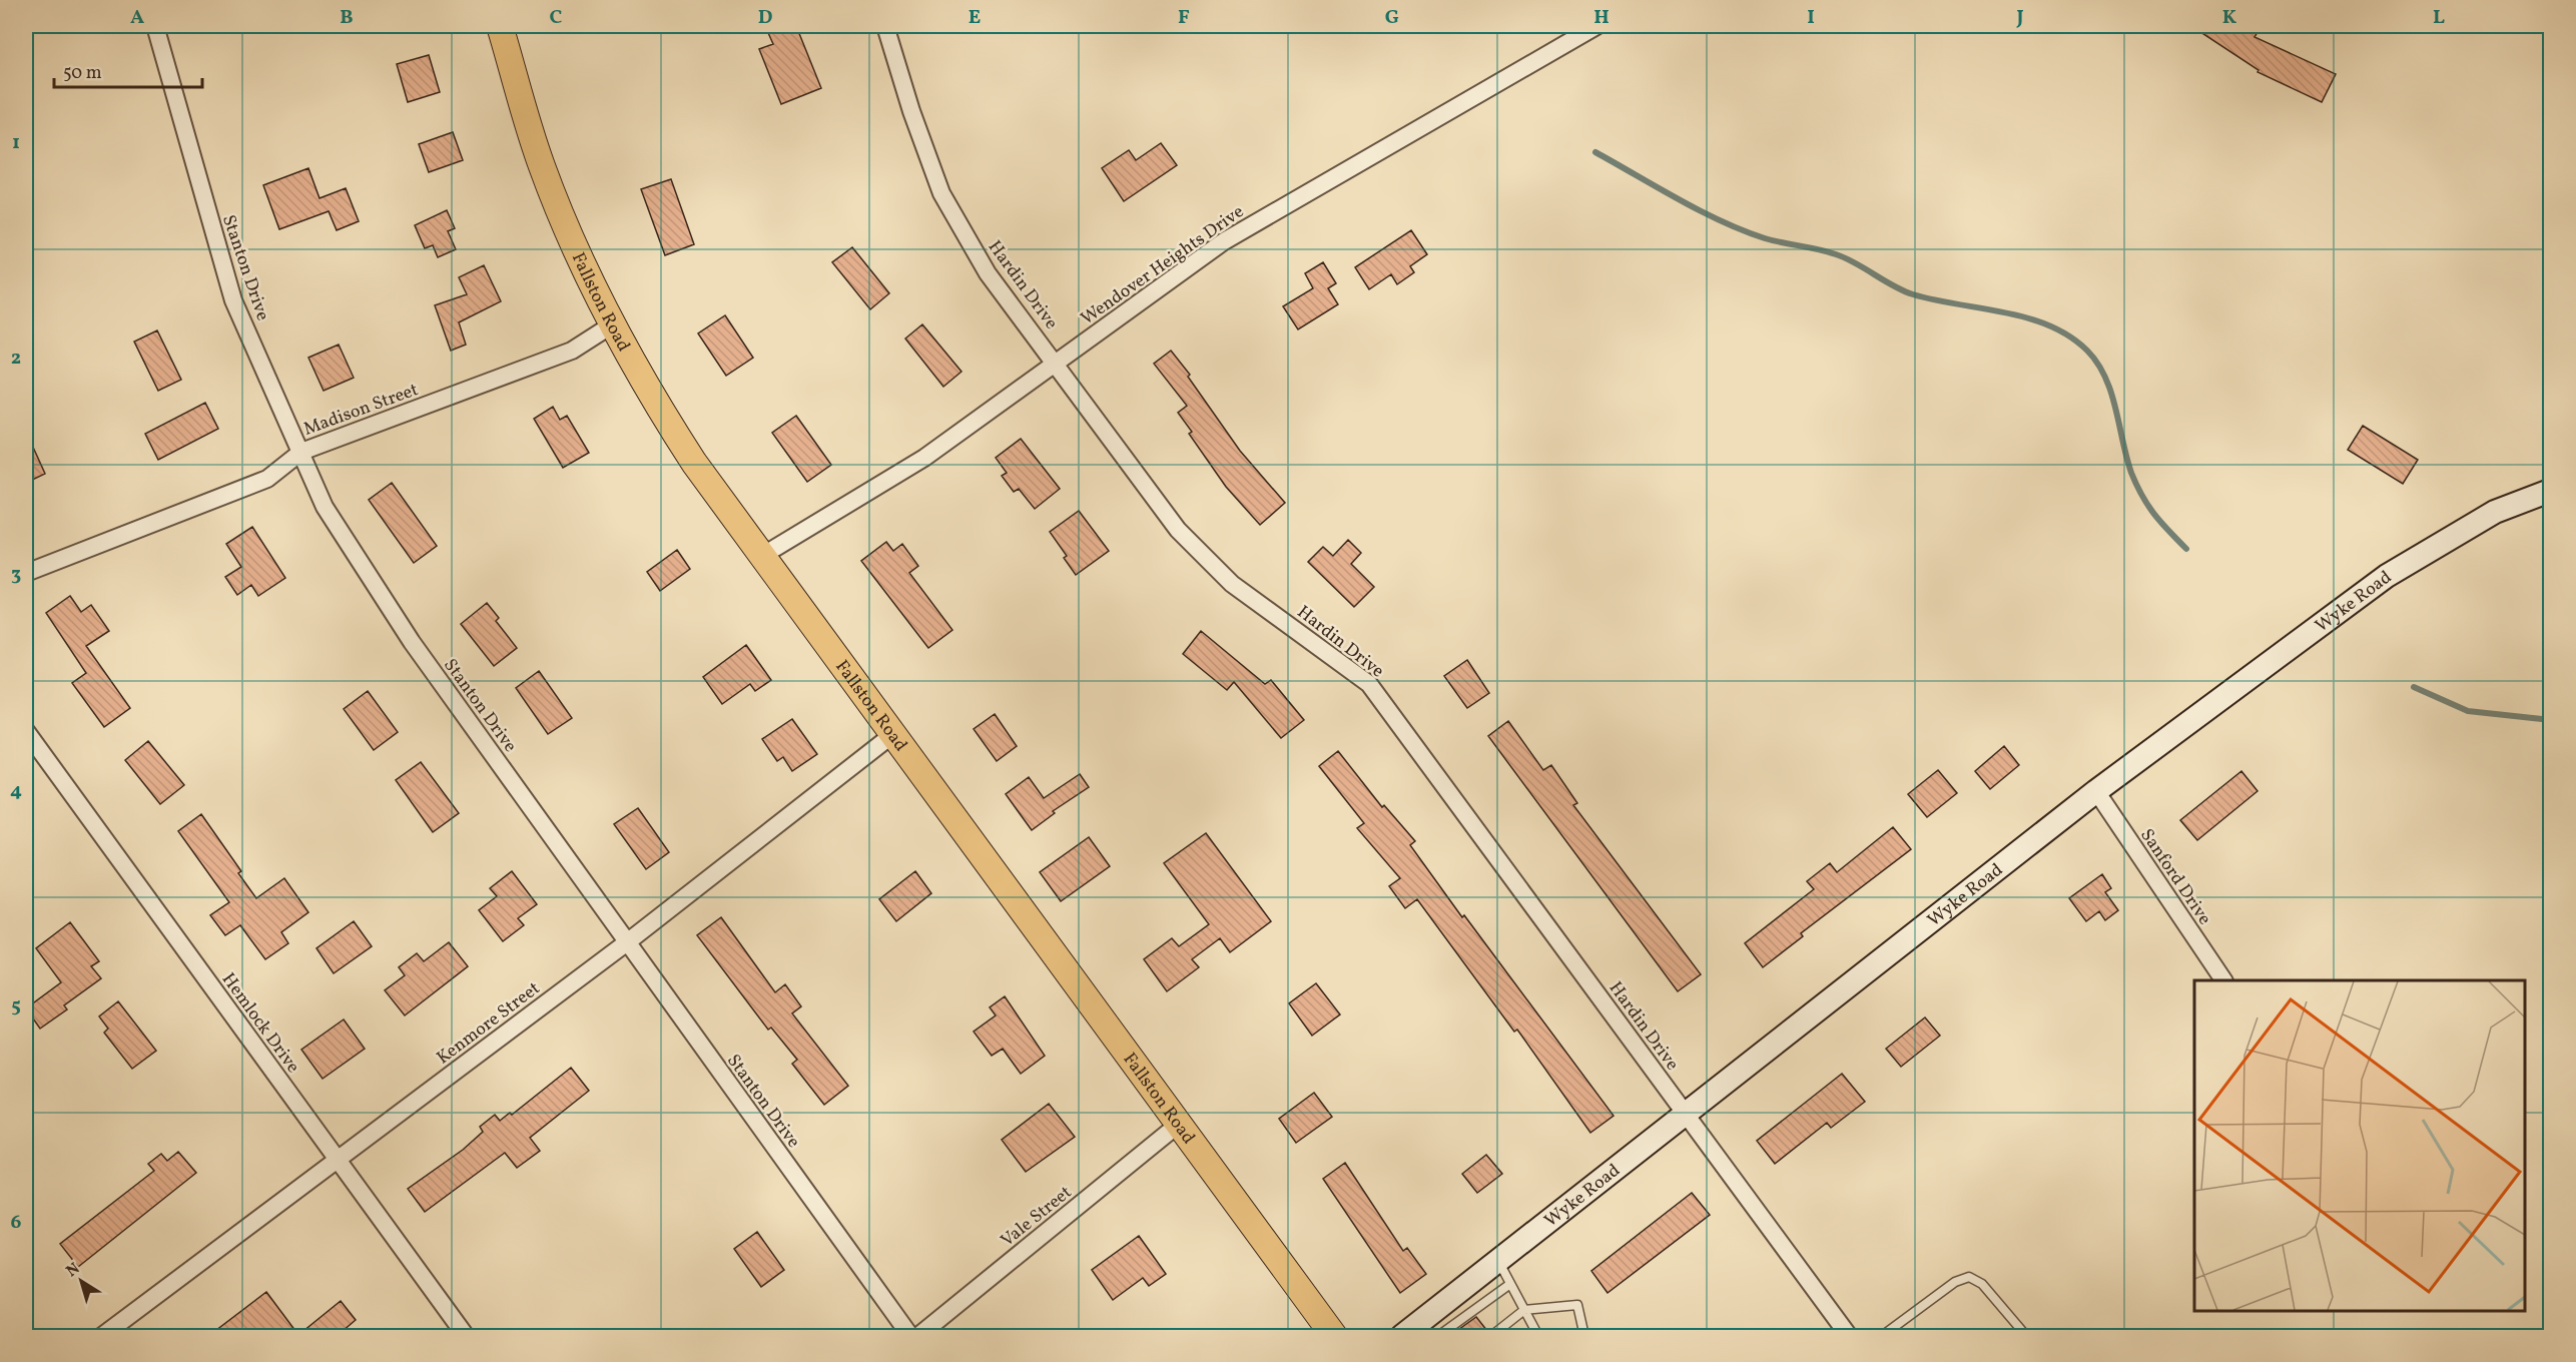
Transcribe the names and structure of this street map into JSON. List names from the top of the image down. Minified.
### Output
{"streets":{"main road":["Fallston Road","Wyke Road"],"street":["Wendover Heights Drive","Stanton Drive","Hardin Drive","Madison Street","Sanford Drive","Hemlock Drive","Kenmore Street","Vale Street"]},"crossings":[["Wendover Heights Drive","Hardin Drive"],["Wendover Heights Drive","Fallston Road"],["Stanton Drive","Madison Street"],["Stanton Drive","Kenmore Street"],["Hardin Drive","Wyke Road"],["Fallston Road","Madison Street"],["Fallston Road","Kenmore Street"],["Fallston Road","Vale Street"],["Wyke Road","Sanford Drive"],["Hemlock Drive","Kenmore Street"]],"scale_bar":"50 m","north":"top left","grid":{"columns":["A","B","C","D","E","F","G","H","I","J","K","L"],"rows":["1","2","3","4","5","6"]}}
